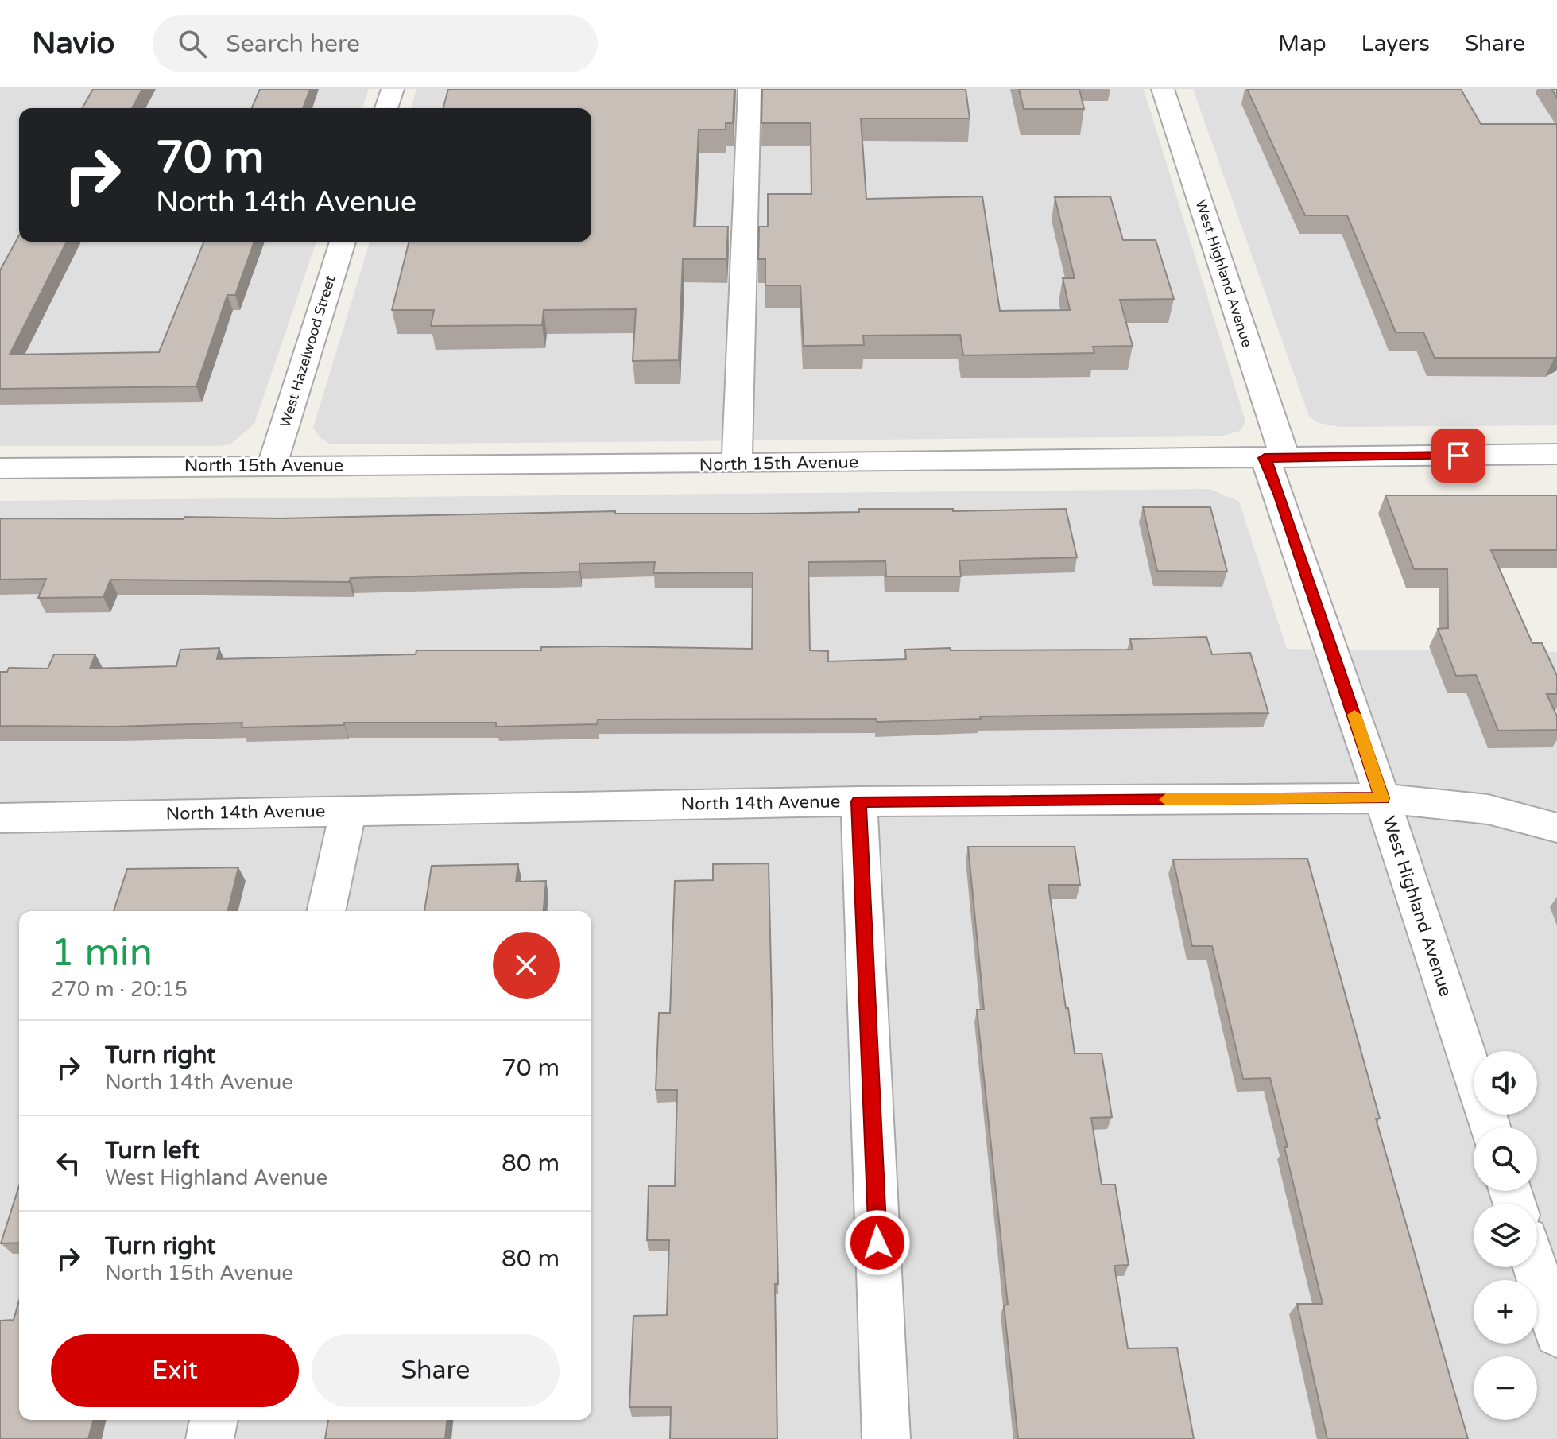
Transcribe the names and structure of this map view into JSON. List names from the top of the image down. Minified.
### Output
{"streets":{"street":["West Highland Avenue","West Hazelwood Street","North 15th Avenue","North 14th Avenue"]},"crossings":[["West Highland Avenue","North 15th Avenue"],["West Highland Avenue","North 14th Avenue"],["West Hazelwood Street","North 15th Avenue"]],"page":{"header":"Navio","search":"Search here","nav":["Map","Layers","Share"],"turn":["70 m","North 14th Avenue"],"heading":["1 min","270 m · 20:15"],"list":[{"name":"Turn right","note":"North 14th Avenue","value":"70 m"},{"name":"Turn left","note":"West Highland Avenue","value":"80 m"},{"name":"Turn right","note":"North 15th Avenue","value":"80 m"}],"map_buttons":["+","−"],"buttons":["Exit","Share"]}}
